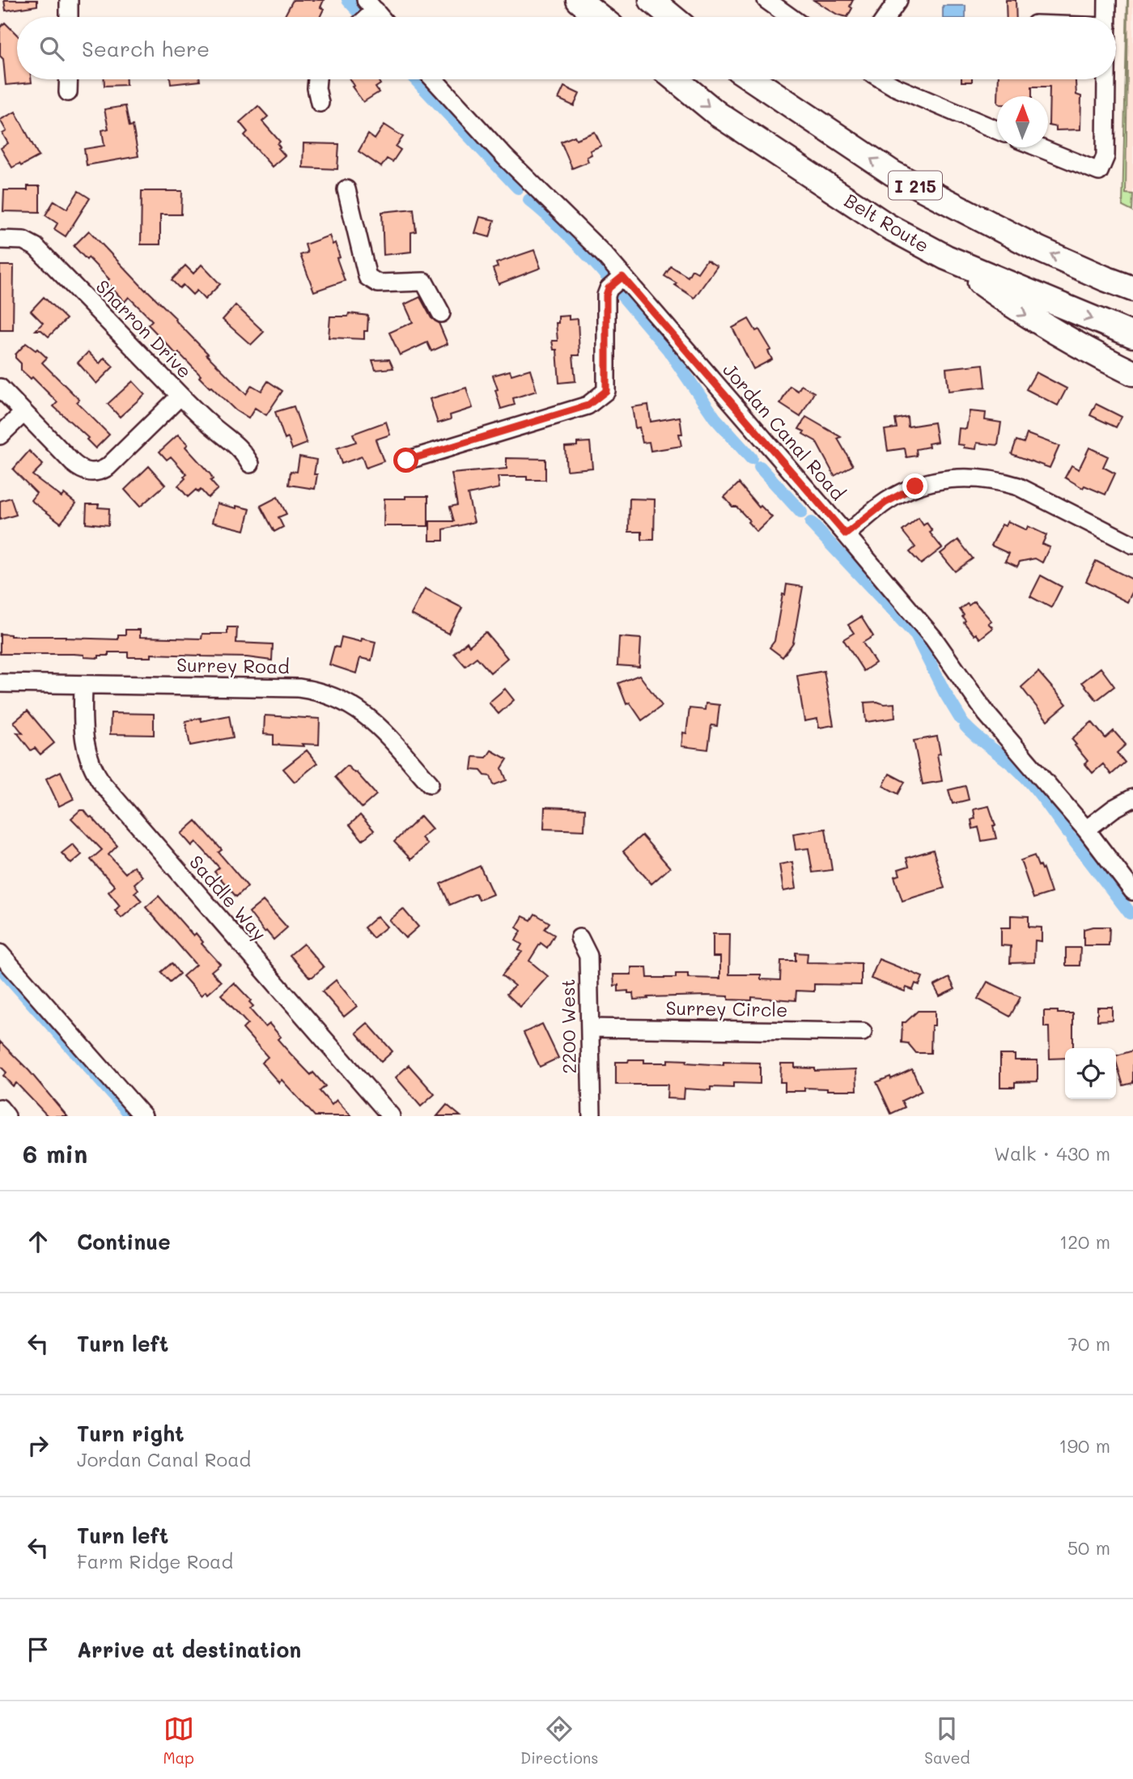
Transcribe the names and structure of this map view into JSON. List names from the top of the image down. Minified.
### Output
{"streets":{"highway":["I 215","Belt Route"],"street":["Sharron Drive","Jordan Canal Road","Surrey Road","Saddle Way","Surrey Circle","2200 West"]},"crossings":[["Surrey Road","Saddle Way"],["Surrey Circle","2200 West"]],"north":"top","page":{"search":"Search here","heading":["6 min","Walk · 430 m"],"list":[["Continue","120 m"],["Turn left","70 m"],["Turn right","Jordan Canal Road","190 m"],["Turn left","Farm Ridge Road","50 m"],"Arrive at destination"],"nav":["Map","Directions","Saved"]}}
